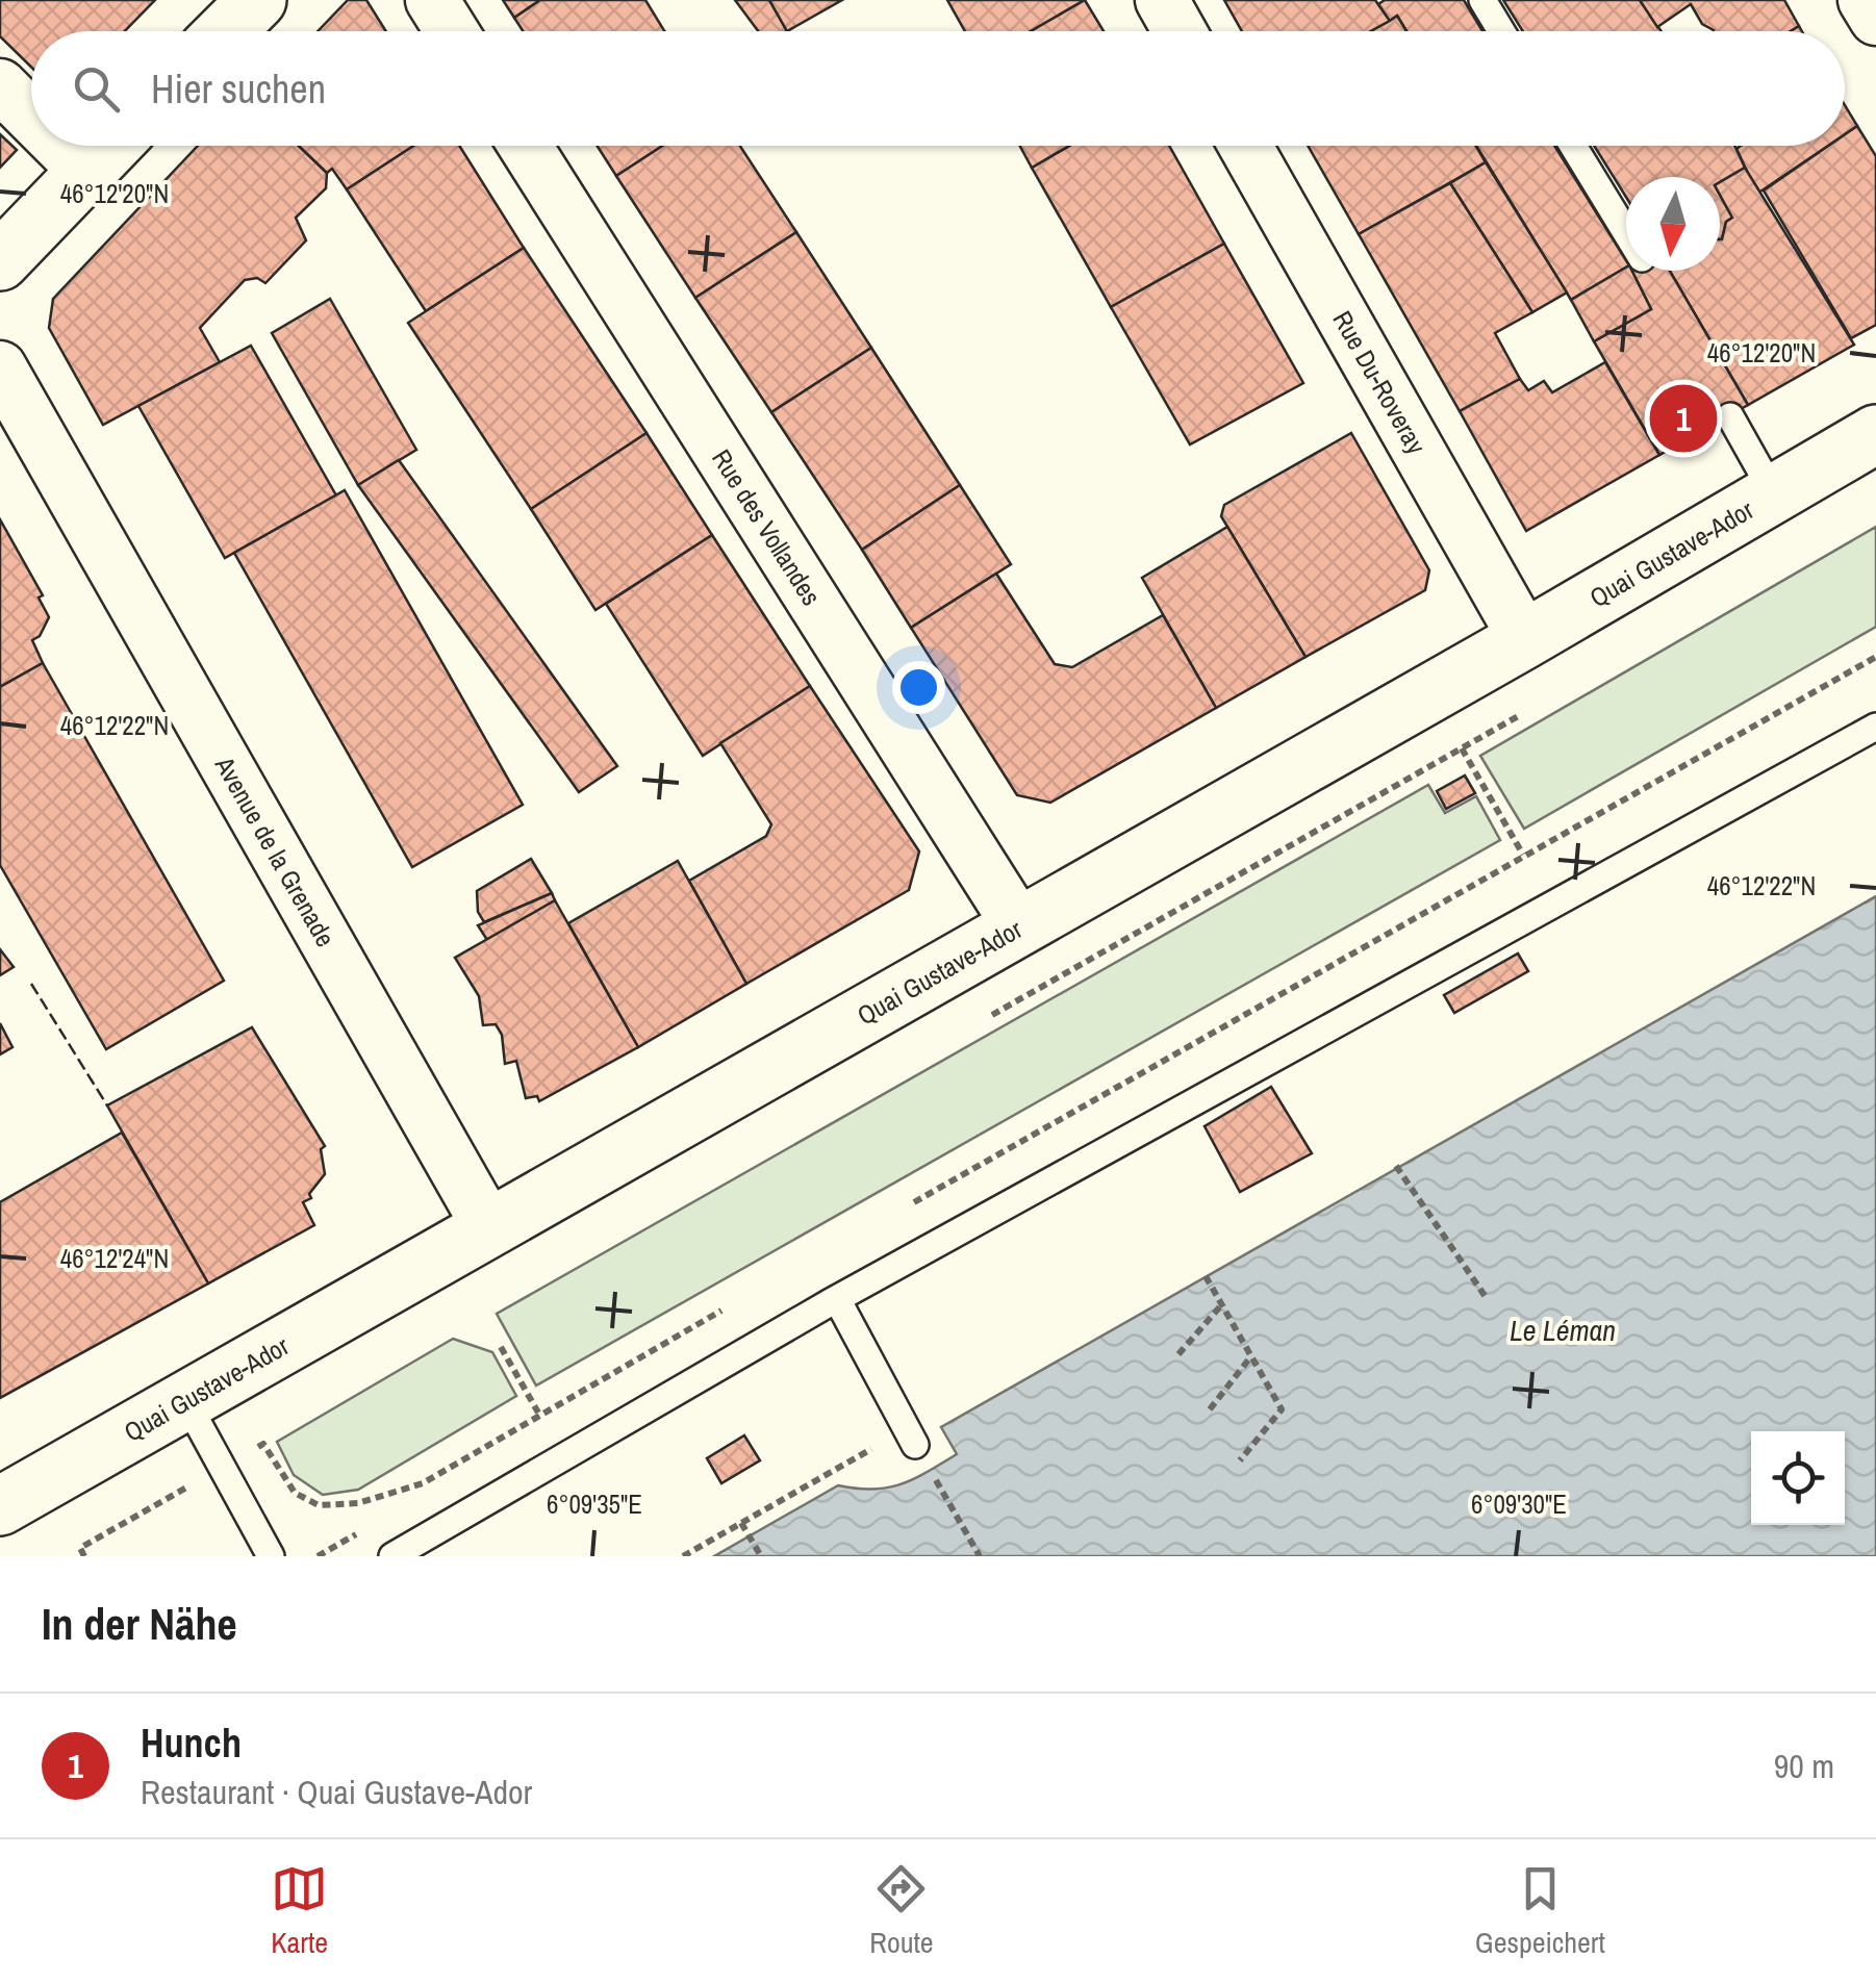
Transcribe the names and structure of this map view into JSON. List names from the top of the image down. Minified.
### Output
{"streets":{"main road":["Quai Gustave-Ador"],"street":["Rue Du-Roveray","Rue des Vollandes","Avenue de la Grenade"]},"crossings":[["Rue Du-Roveray","Quai Gustave-Ador"],["Rue des Vollandes","Quai Gustave-Ador"],["Quai Gustave-Ador","Avenue de la Grenade"]],"water":["Le Léman"],"north":"bottom","page":{"search":"Hier suchen","pins":"1","heading":"In der Nähe","list":[{"mark":"1","name":"Hunch","note":"Restaurant · Quai Gustave-Ador","value":"90 m"}],"nav":["Karte","Route","Gespeichert"]},"coordinates":["46°12'20\"N","46°12'22\"N","46°12'24\"N","6°09'35\"E","6°09'30\"E"]}
